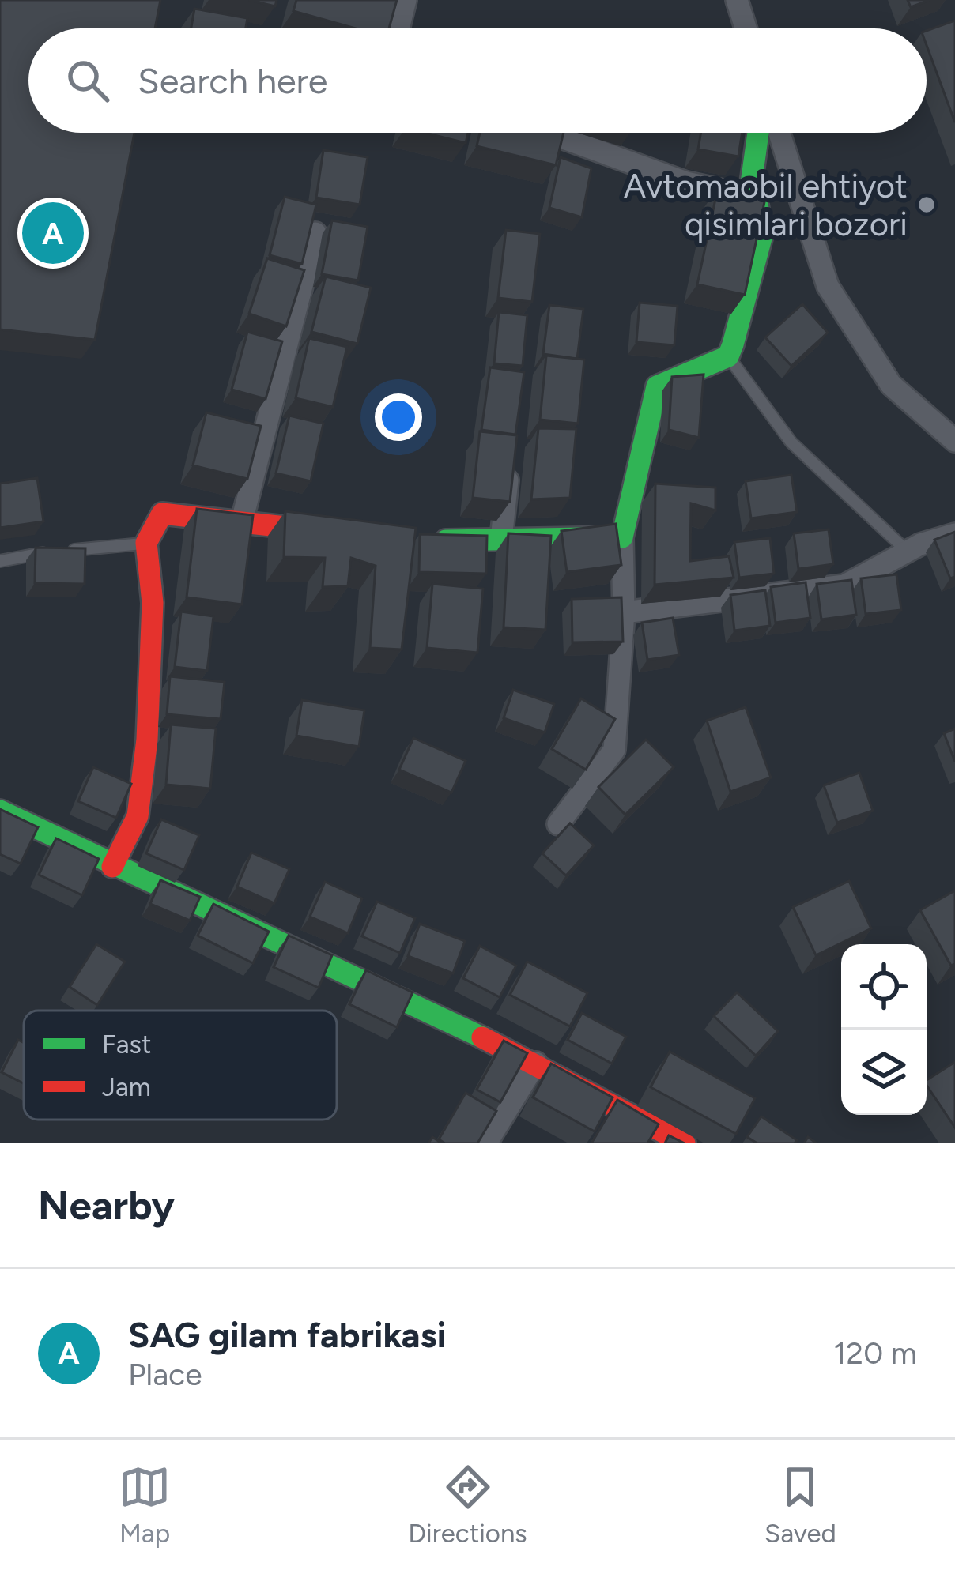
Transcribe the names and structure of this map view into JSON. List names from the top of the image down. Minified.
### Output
{"places":["Avtomaobil ehtiyot qisimlari bozori"],"legend":["Fast","Jam"],"page":{"search":"Search here","pins":"A","heading":"Nearby","list":[{"mark":"A","name":"SAG gilam fabrikasi","note":"Place","value":"120 m"}],"nav":["Map","Directions","Saved"]}}
